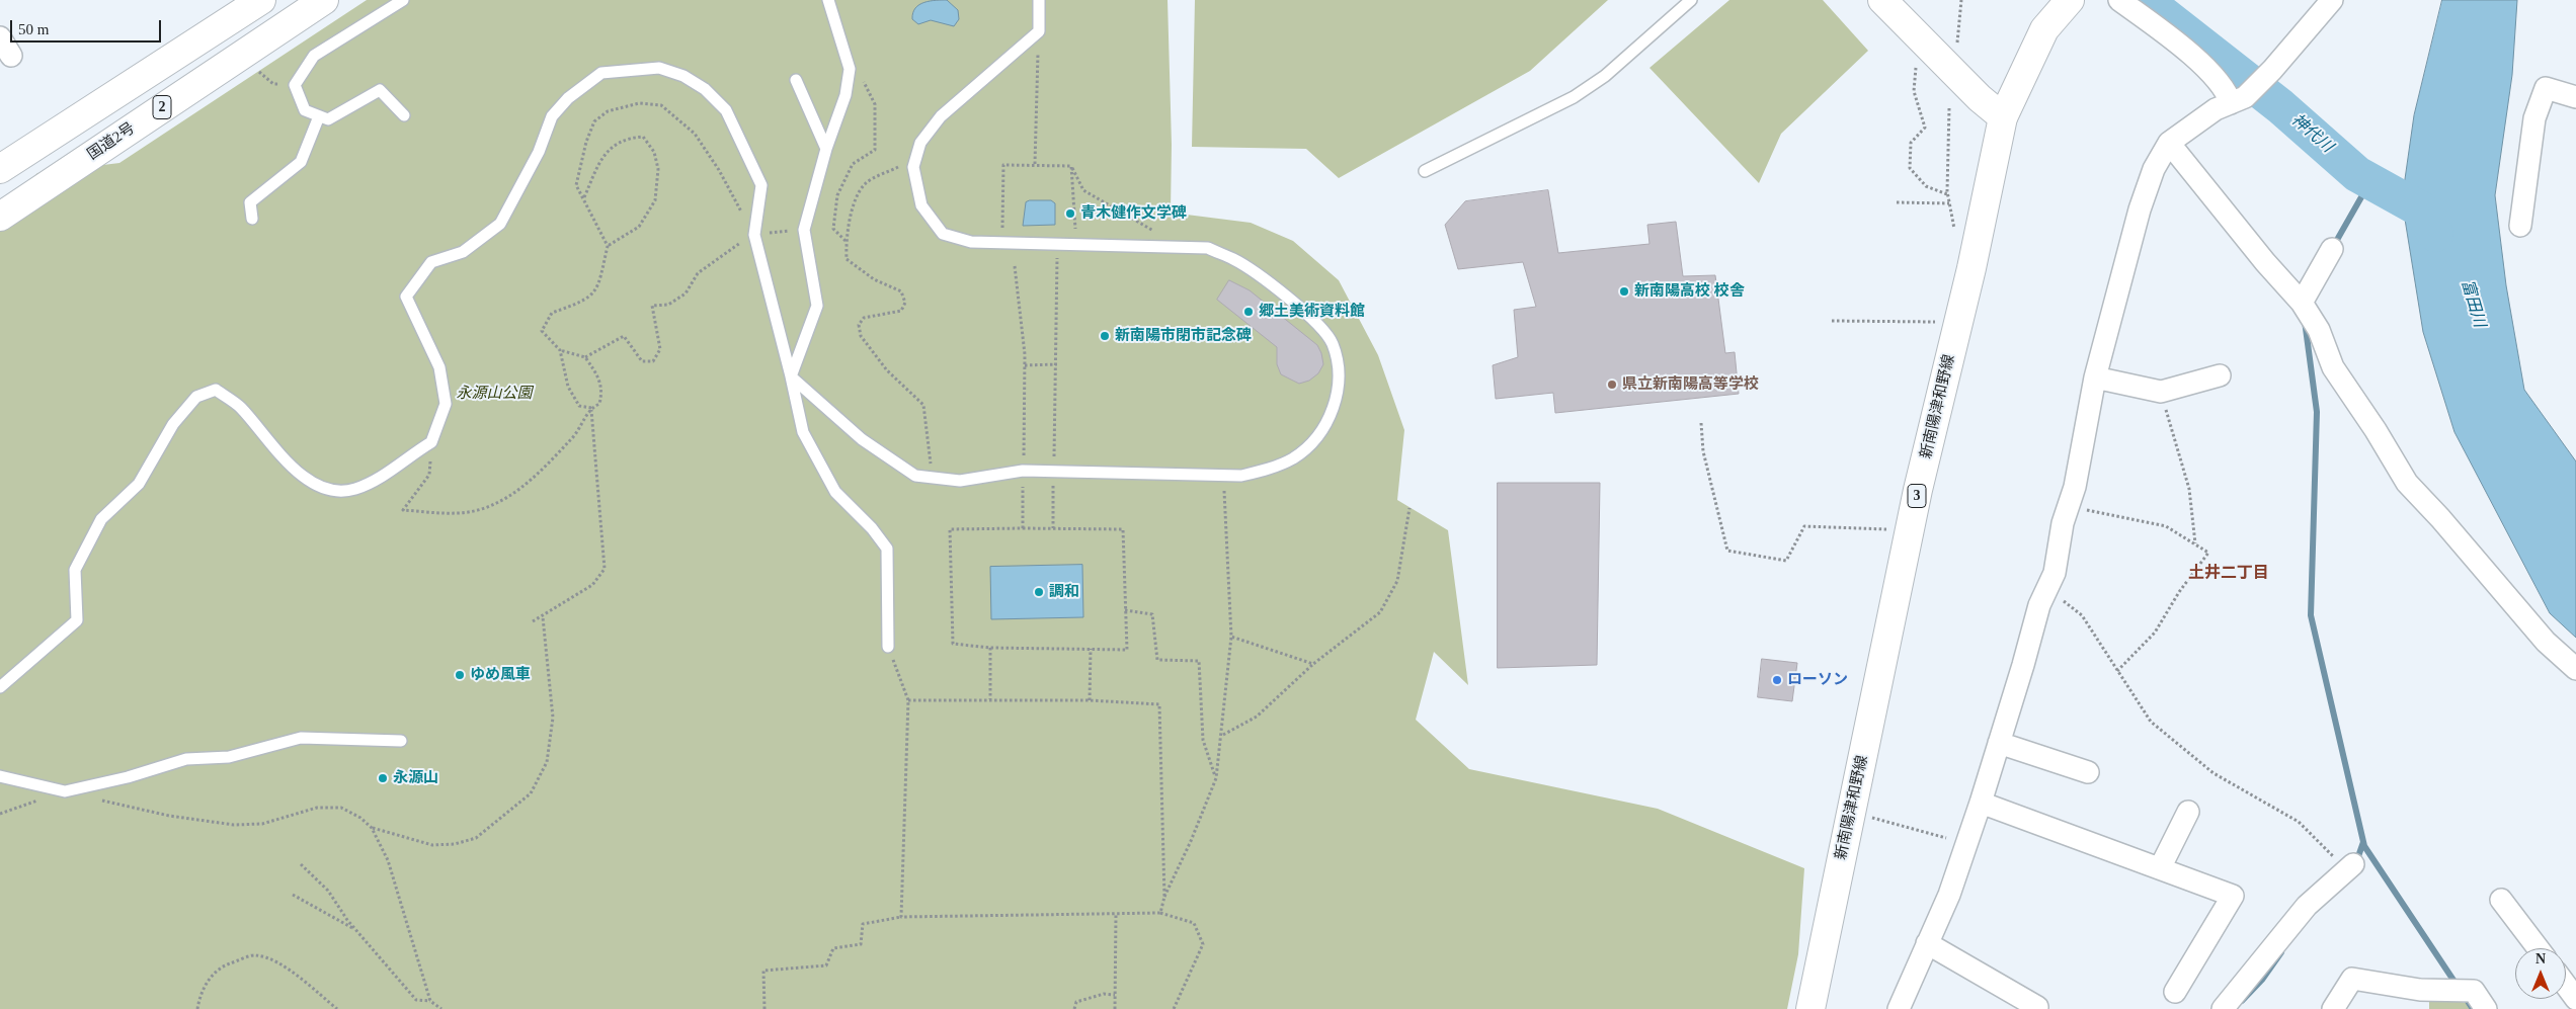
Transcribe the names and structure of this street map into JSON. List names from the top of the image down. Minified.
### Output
{"streets":{"main road":["2","国道2号","新南陽津和野線","3"]},"districts":["土井二丁目"],"water":["神代川","富田川"],"parks":["永源山公園"],"places":["青木健作文学碑","新南陽高校 校舎","郷土美術資料館","新南陽市閉市記念碑","県立新南陽高等学校","調和","ゆめ風車","ローソン","永源山"],"scale_bar":"50 m","north":"top"}
